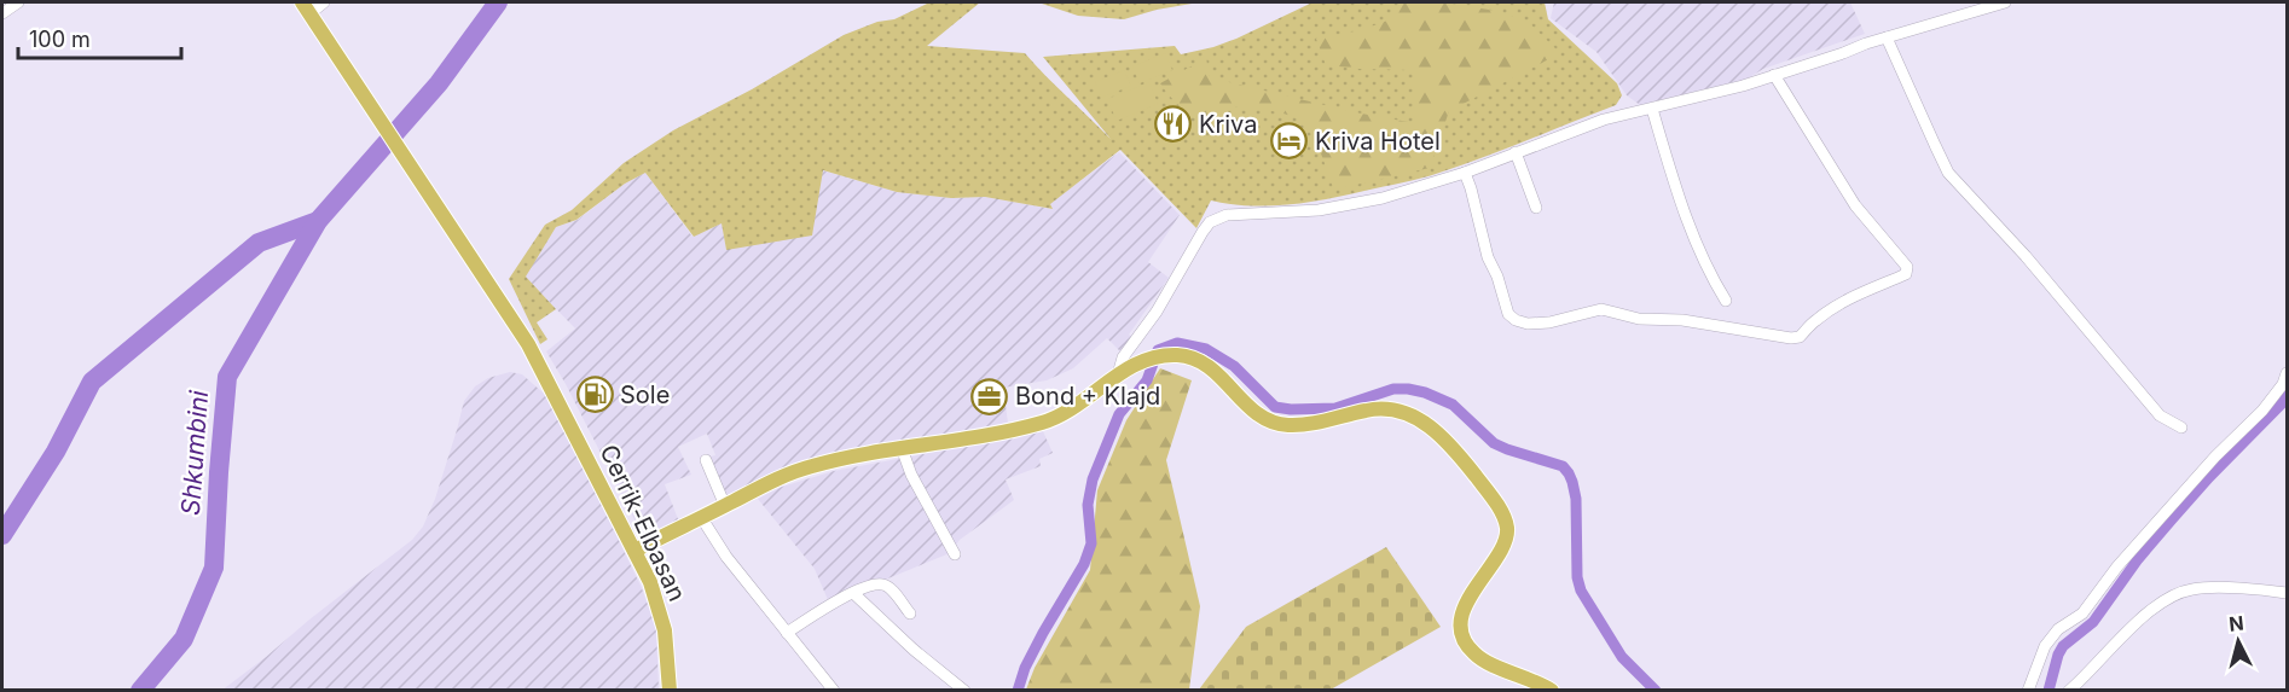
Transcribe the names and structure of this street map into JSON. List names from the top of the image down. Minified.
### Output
{"streets":{"main road":["Cerrik-Elbasan"]},"water":["Shkumbini"],"places":{"restaurant":["Kriva"],"hotel":["Kriva Hotel"],"fuel station":["Sole"],"office":["Bond + Klajd"]},"scale_bar":"100 m","north":"top"}
